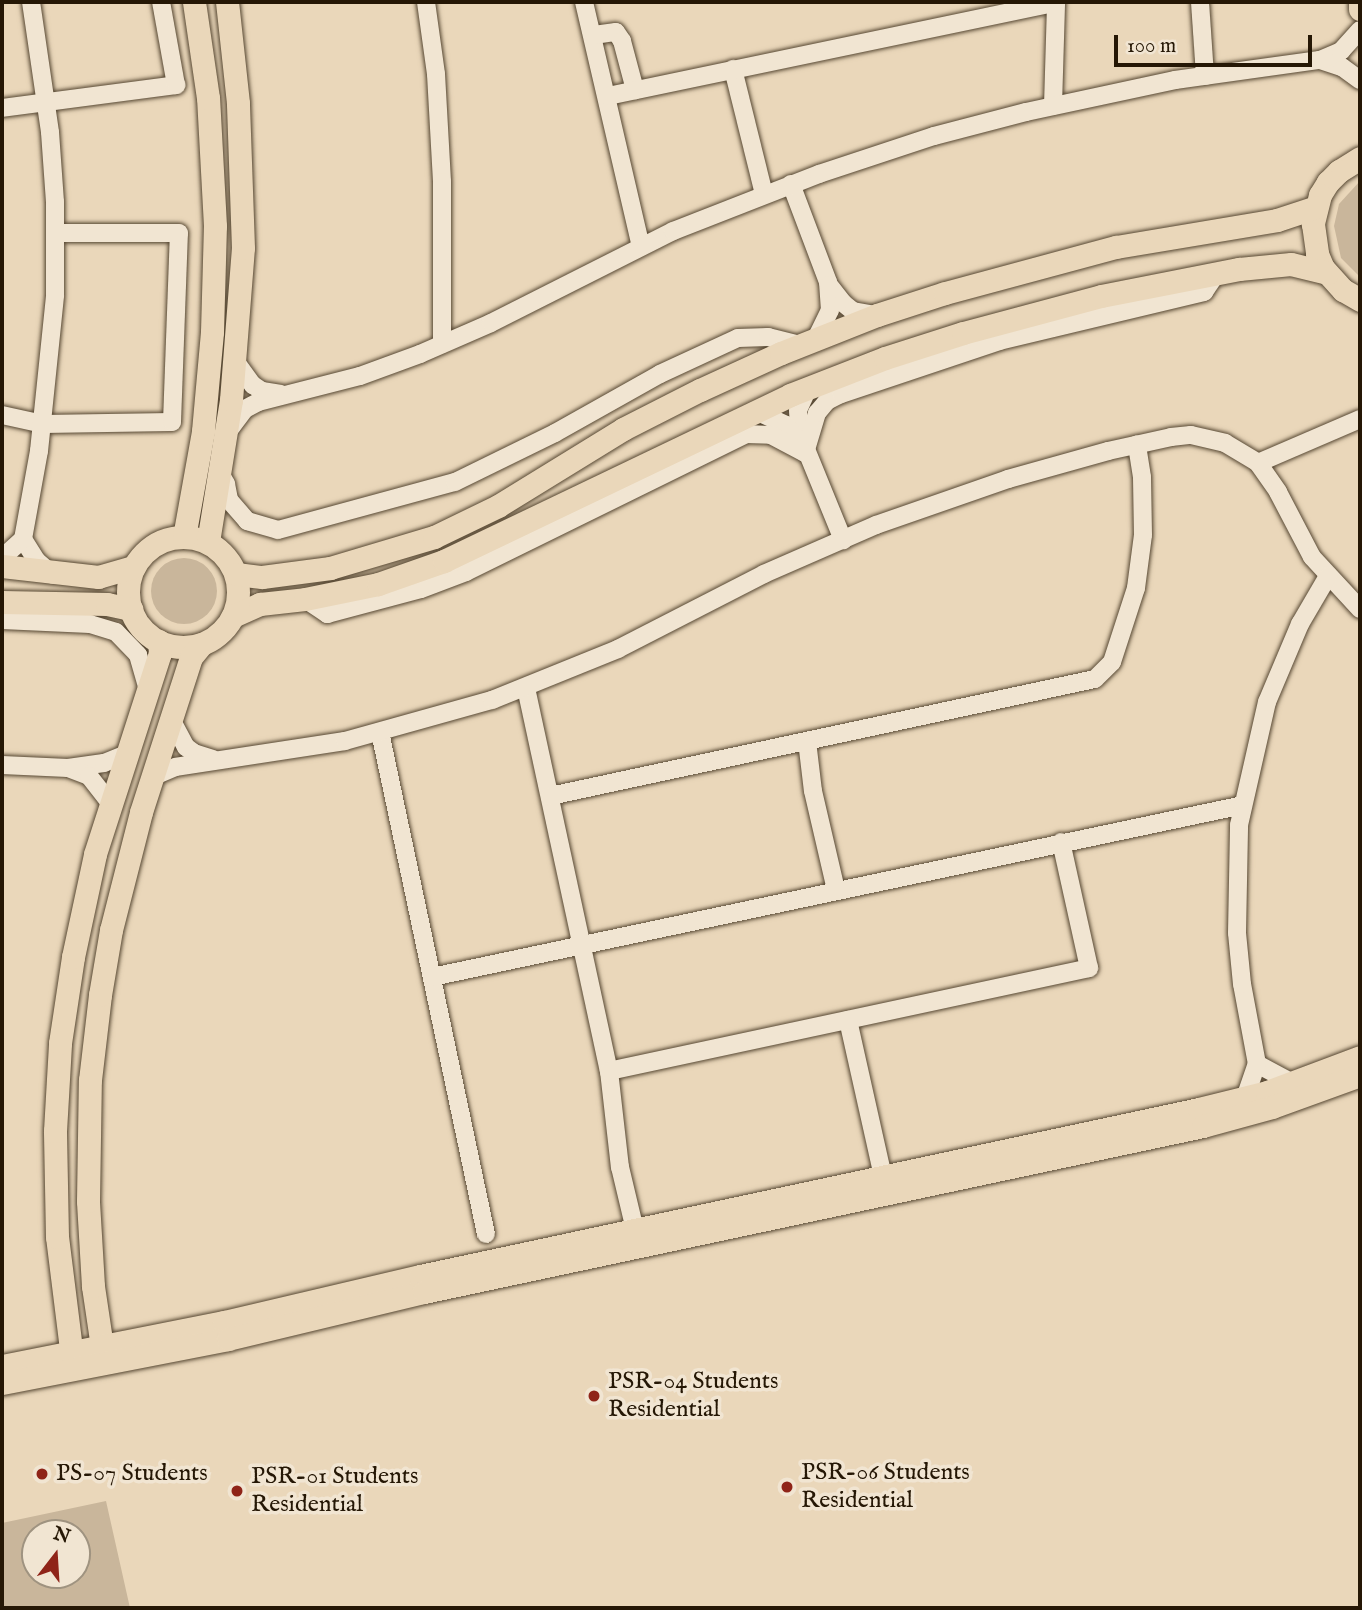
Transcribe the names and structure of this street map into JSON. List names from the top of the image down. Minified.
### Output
{"places":["PSR-04 Students Residential","PS-07 Students","PSR-06 Students Residential","PSR-01 Students Residential"],"scale_bar":"100 m","north":"top"}
